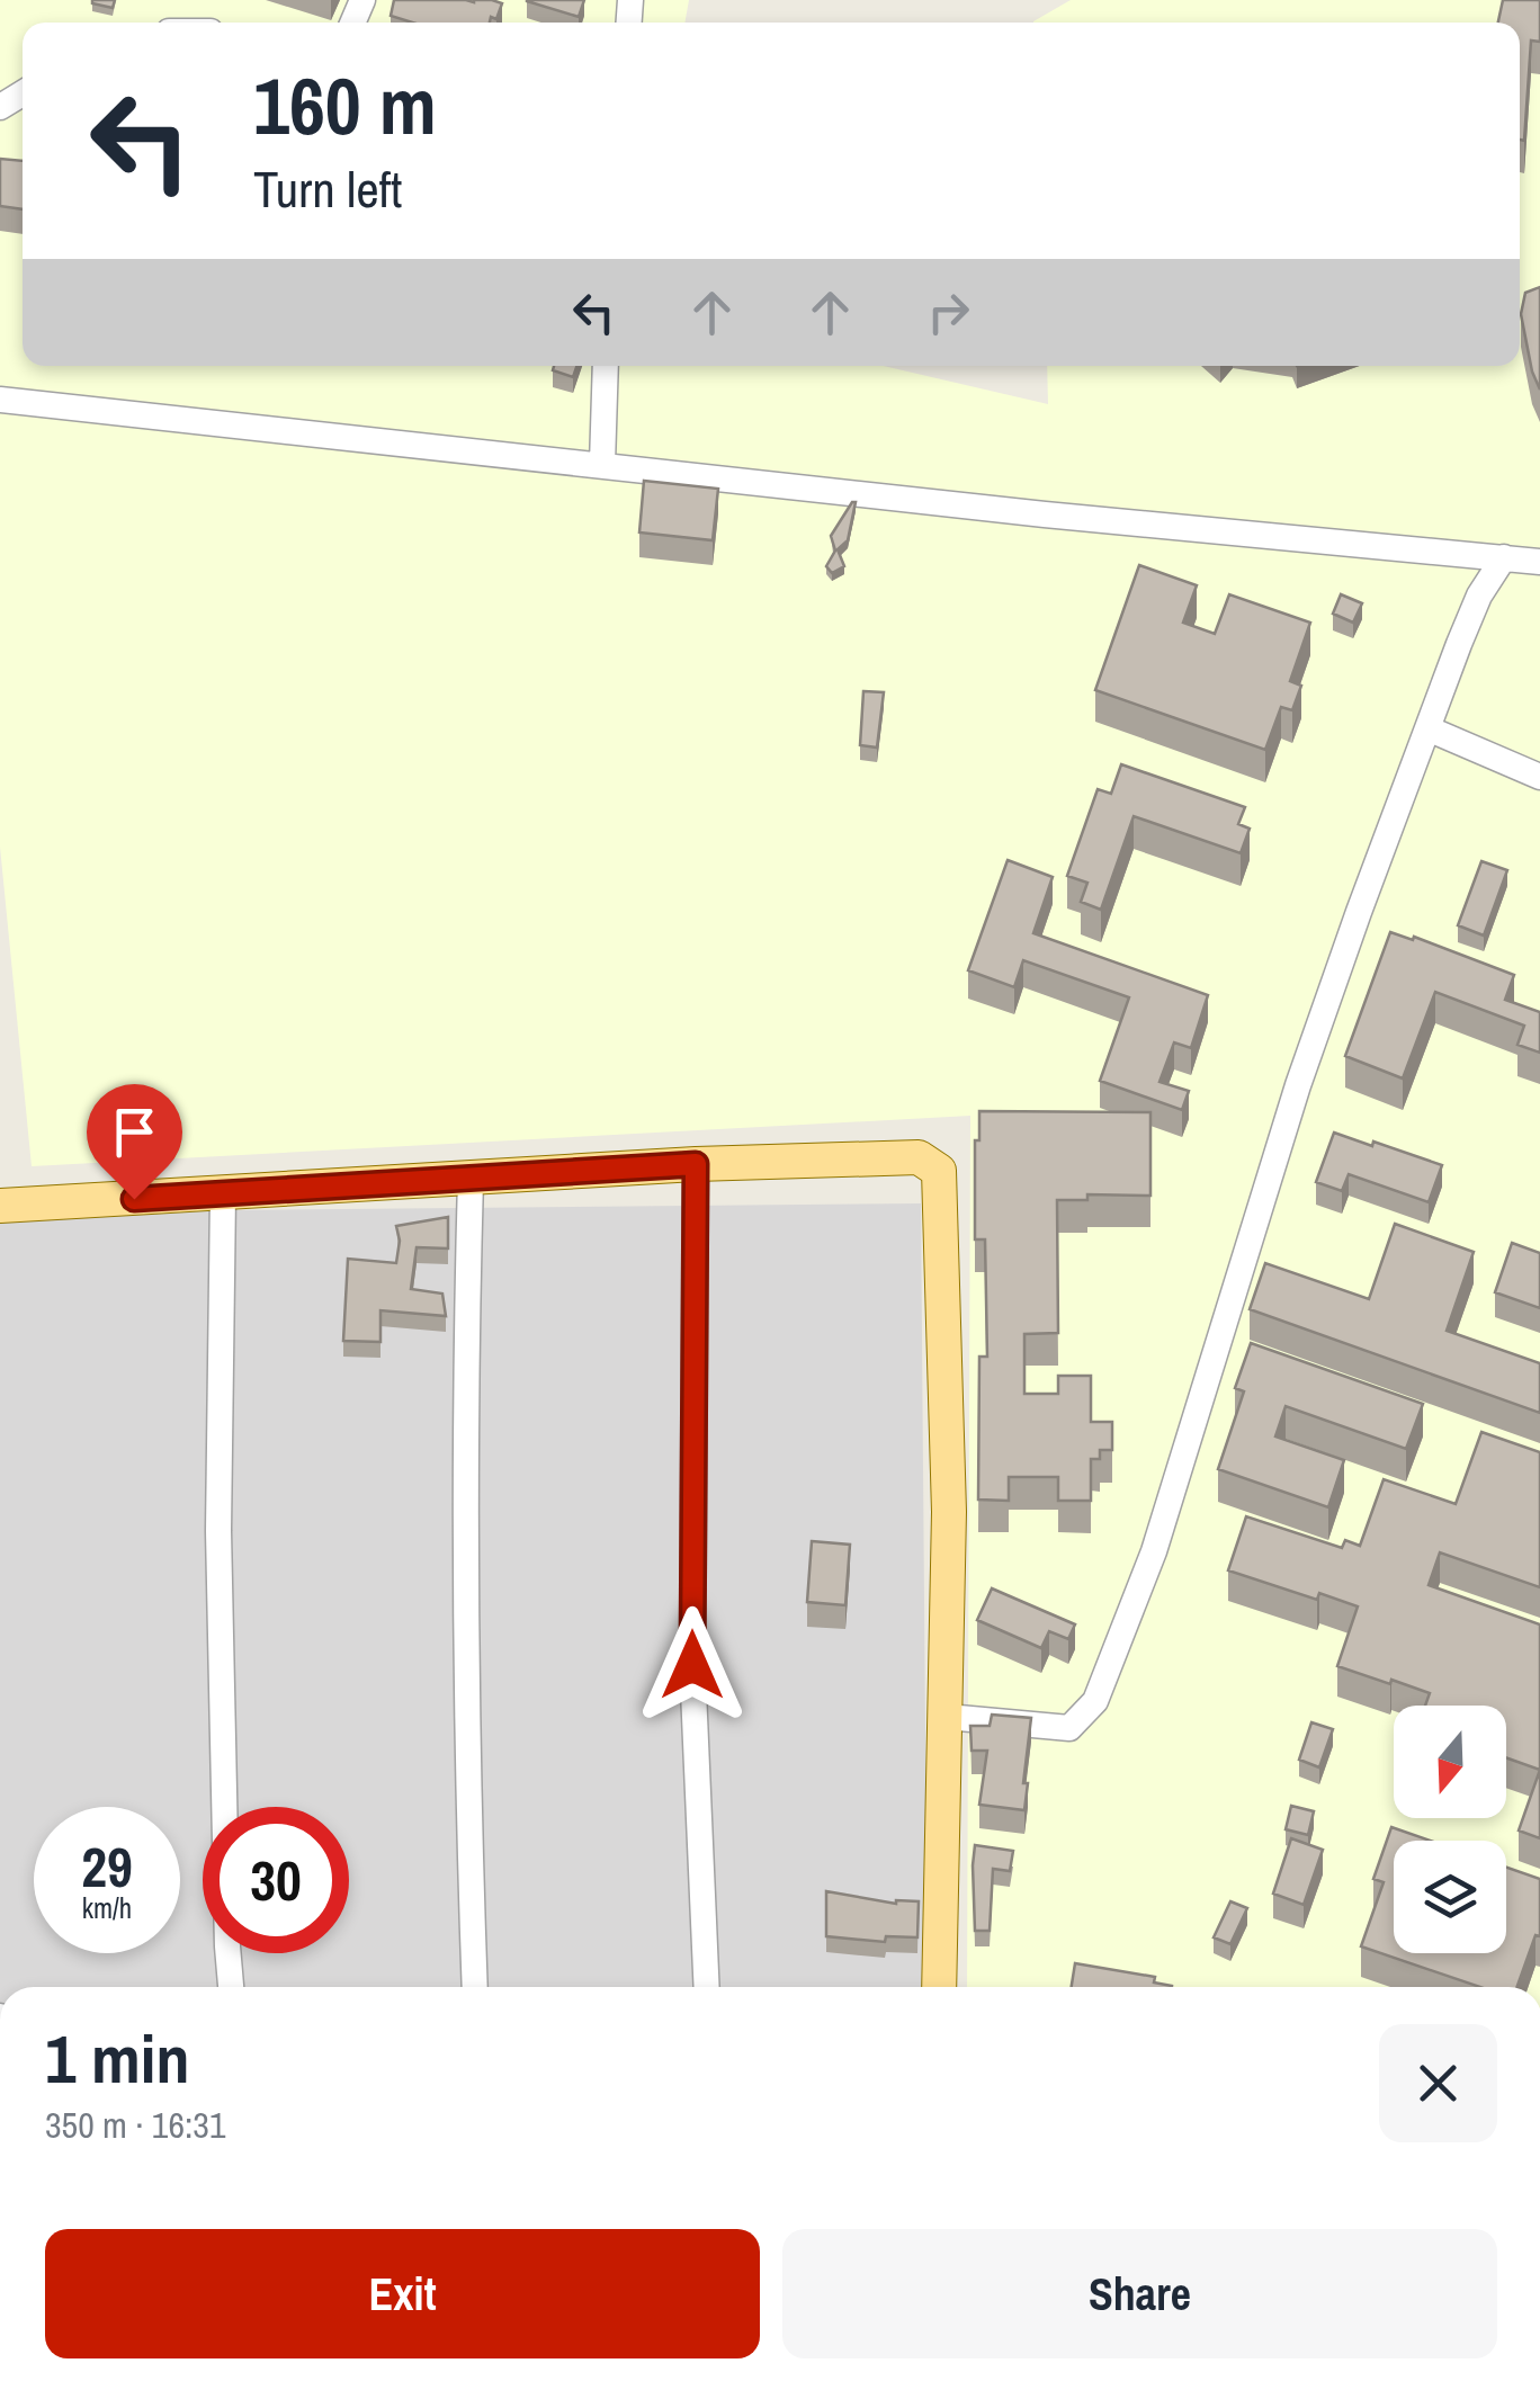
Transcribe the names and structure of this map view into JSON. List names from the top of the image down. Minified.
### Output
{"north":"bottom","page":{"turn":["160 m","Turn left"],"speed":"29 km/h","limit":"30","heading":["1 min","350 m · 16:31"],"buttons":["Exit","Share"]}}
